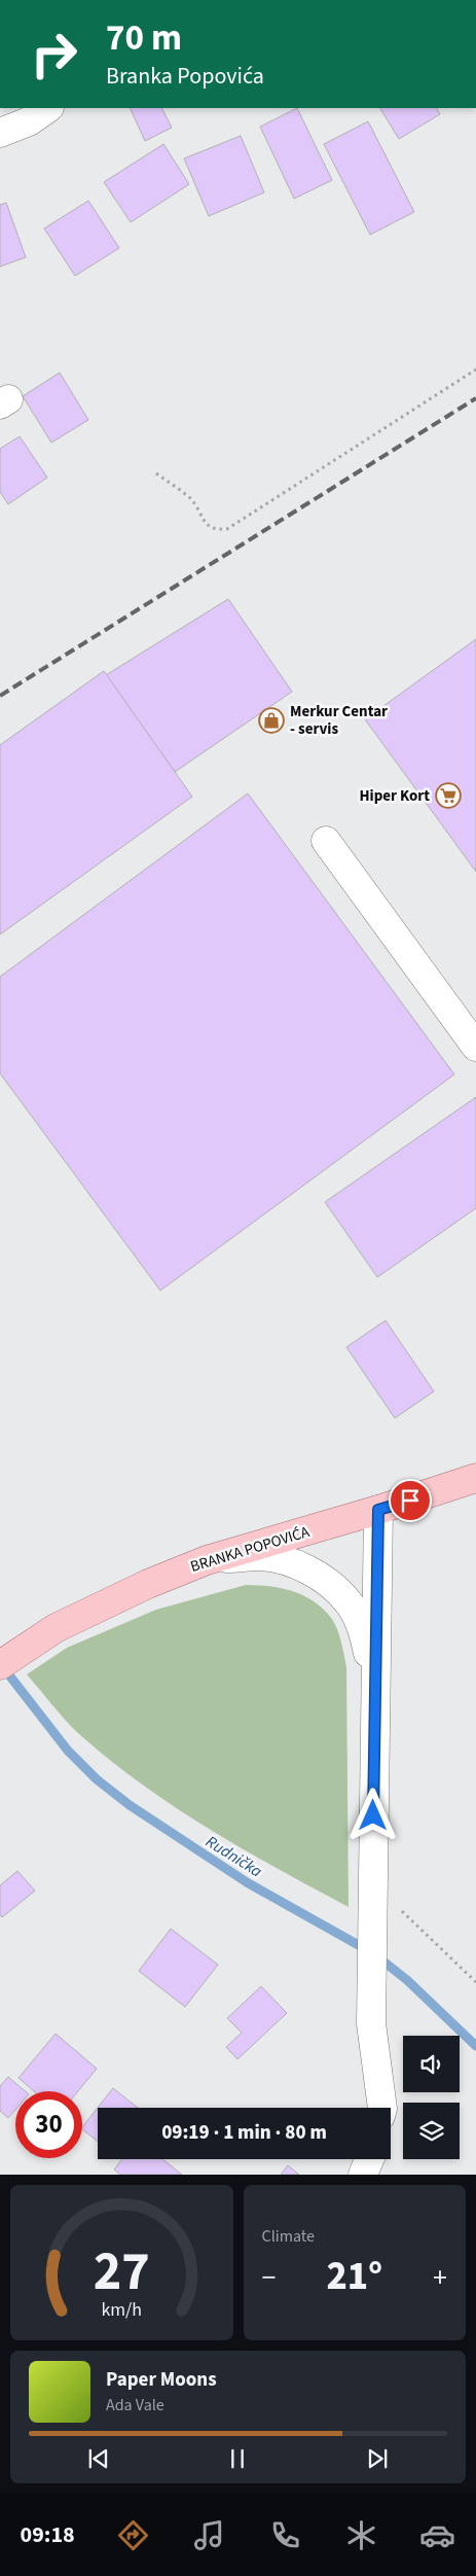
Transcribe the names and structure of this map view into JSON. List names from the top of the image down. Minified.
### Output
{"streets":{"main road":["BRANKA POPOVIĆA"]},"water":["Rudnička"],"places":{"shop":["Merkur Centar - servis"],"supermarket":["Hiper Kort"]},"page":{"turn":["70 m","Branka Popovića"],"limit":"30","trip":"09:19 · 1 min · 80 m","tile":"Climate","heat":["−","21°","+"],"song":["Paper Moons","Ada Vale"],"tabs":"09:18","gauge":["27","km/h"]}}
